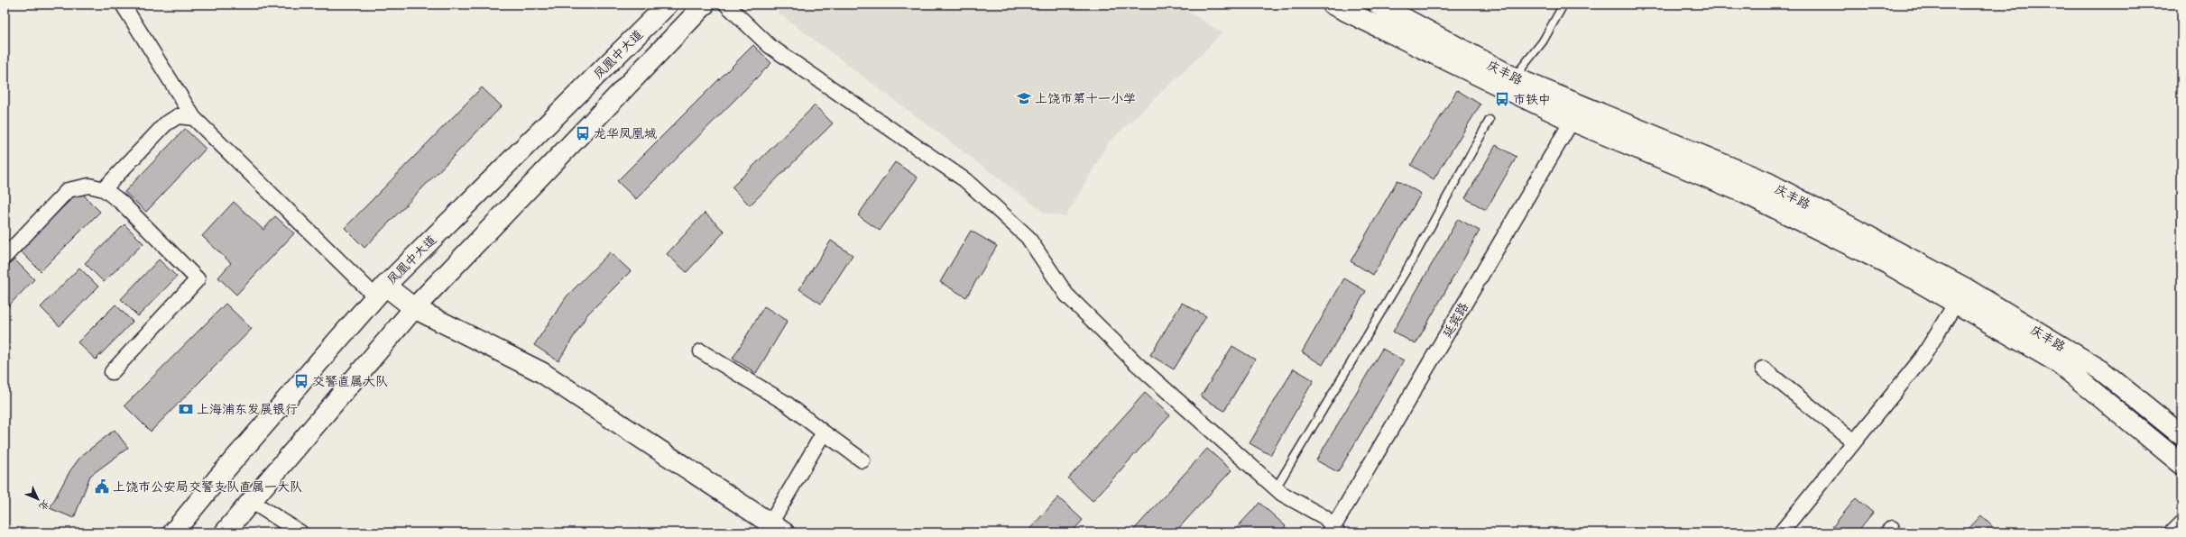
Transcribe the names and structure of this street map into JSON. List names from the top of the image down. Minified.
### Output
{"streets":{"main road":["凤凰中大道","庆丰路"],"street":["延宾路"]},"crossings":[["庆丰路","延宾路"]],"places":{"school or university":["上饶市第十一小学"],"bus stop":["市铁中","龙华凤凰城","交警直属大队"],"bank":["上海浦东发展银行"],"public building":["上饶市公安局交警支队直属一大队"]},"north":"bottom right"}
